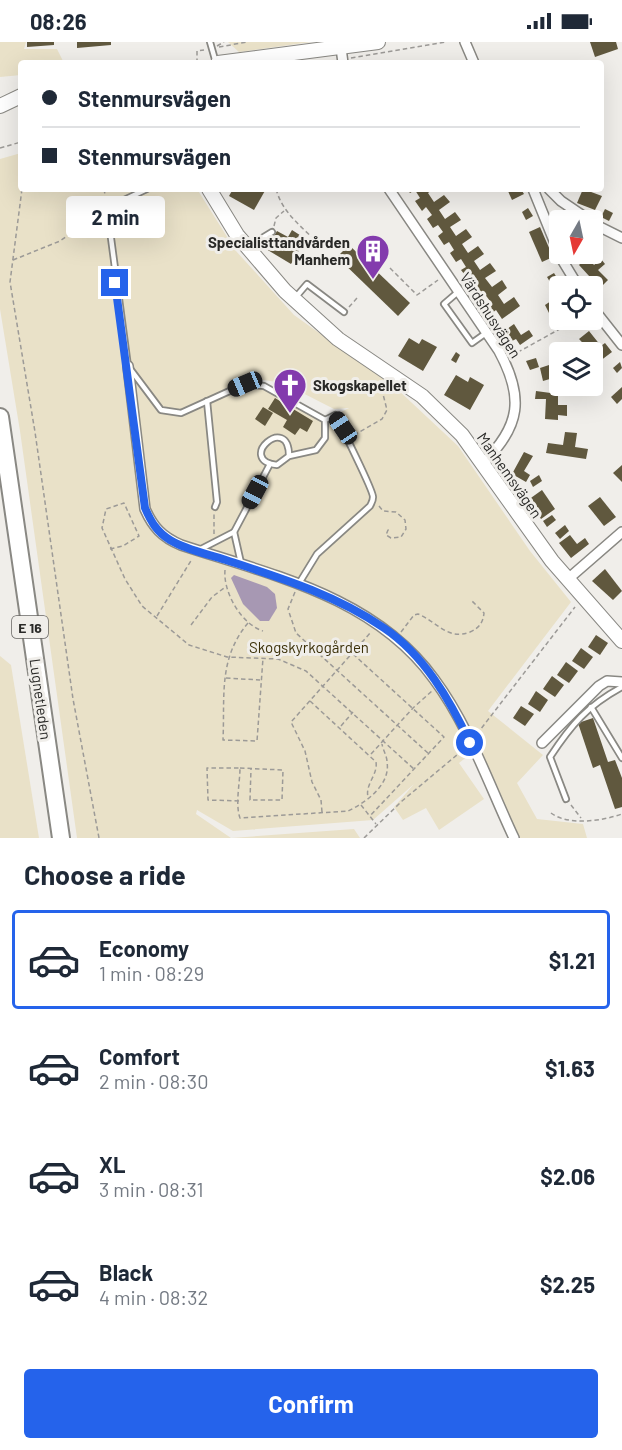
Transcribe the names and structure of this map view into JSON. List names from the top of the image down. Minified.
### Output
{"streets":{"highway":["E 16","Lugnetleden"],"street":["Värdshusvägen","Manhemsvägen"]},"crossings":[["Värdshusvägen","Manhemsvägen"]],"parks":["Skogskyrkogården"],"places":{"building":["Specialisttandvården Manhem"],"church":["Skogskapellet"]},"north":"bottom","page":{"status":"08:26","banner":["Stenmursvägen","Stenmursvägen"],"bubble":"2 min","heading":"Choose a ride","list":[{"name":"Economy","note":"1 min · 08:29","value":"$1.21"},{"name":"Comfort","note":"2 min · 08:30","value":"$1.63"},{"name":"XL","note":"3 min · 08:31","value":"$2.06"},{"name":"Black","note":"4 min · 08:32","value":"$2.25"}],"buttons":"Confirm"}}
